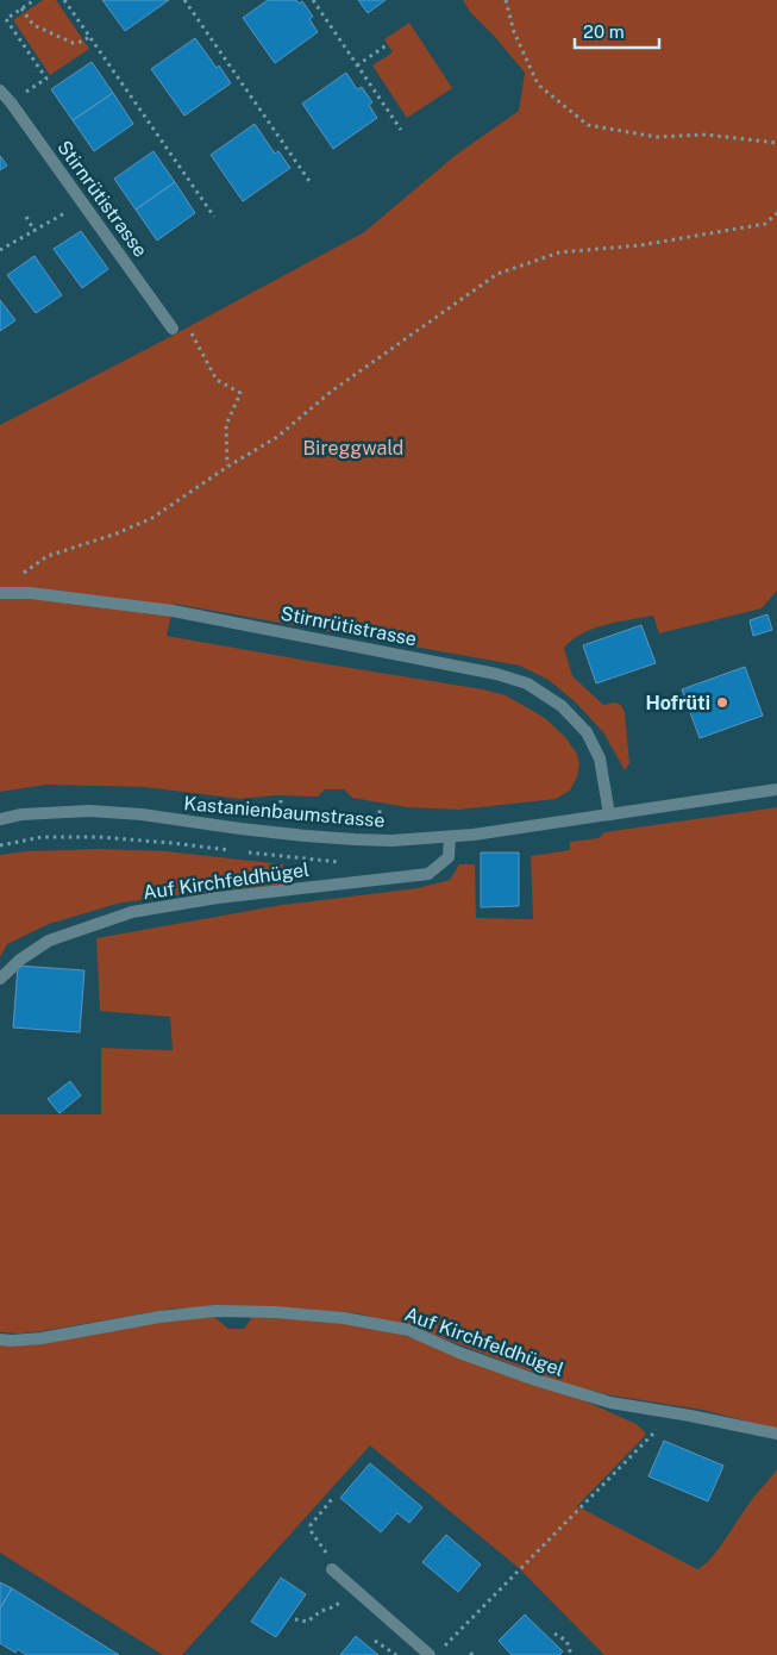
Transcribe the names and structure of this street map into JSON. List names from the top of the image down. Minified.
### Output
{"streets":{"street":["Stirnrütistrasse","Kastanienbaumstrasse","Auf Kirchfeldhügel"]},"crossings":[["Stirnrütistrasse","Kastanienbaumstrasse"],["Kastanienbaumstrasse","Auf Kirchfeldhügel"]],"parks":["Bireggwald"],"places":["Hofrüti"],"scale_bar":"20 m"}
